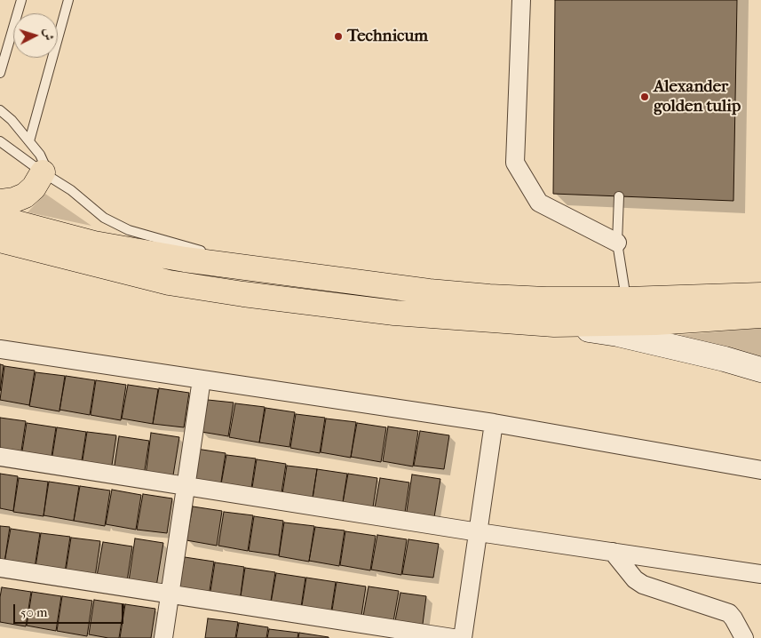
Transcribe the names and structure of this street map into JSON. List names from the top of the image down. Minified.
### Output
{"places":["Technicum","Alexander golden tulip"],"scale_bar":"50 m","north":"right"}
